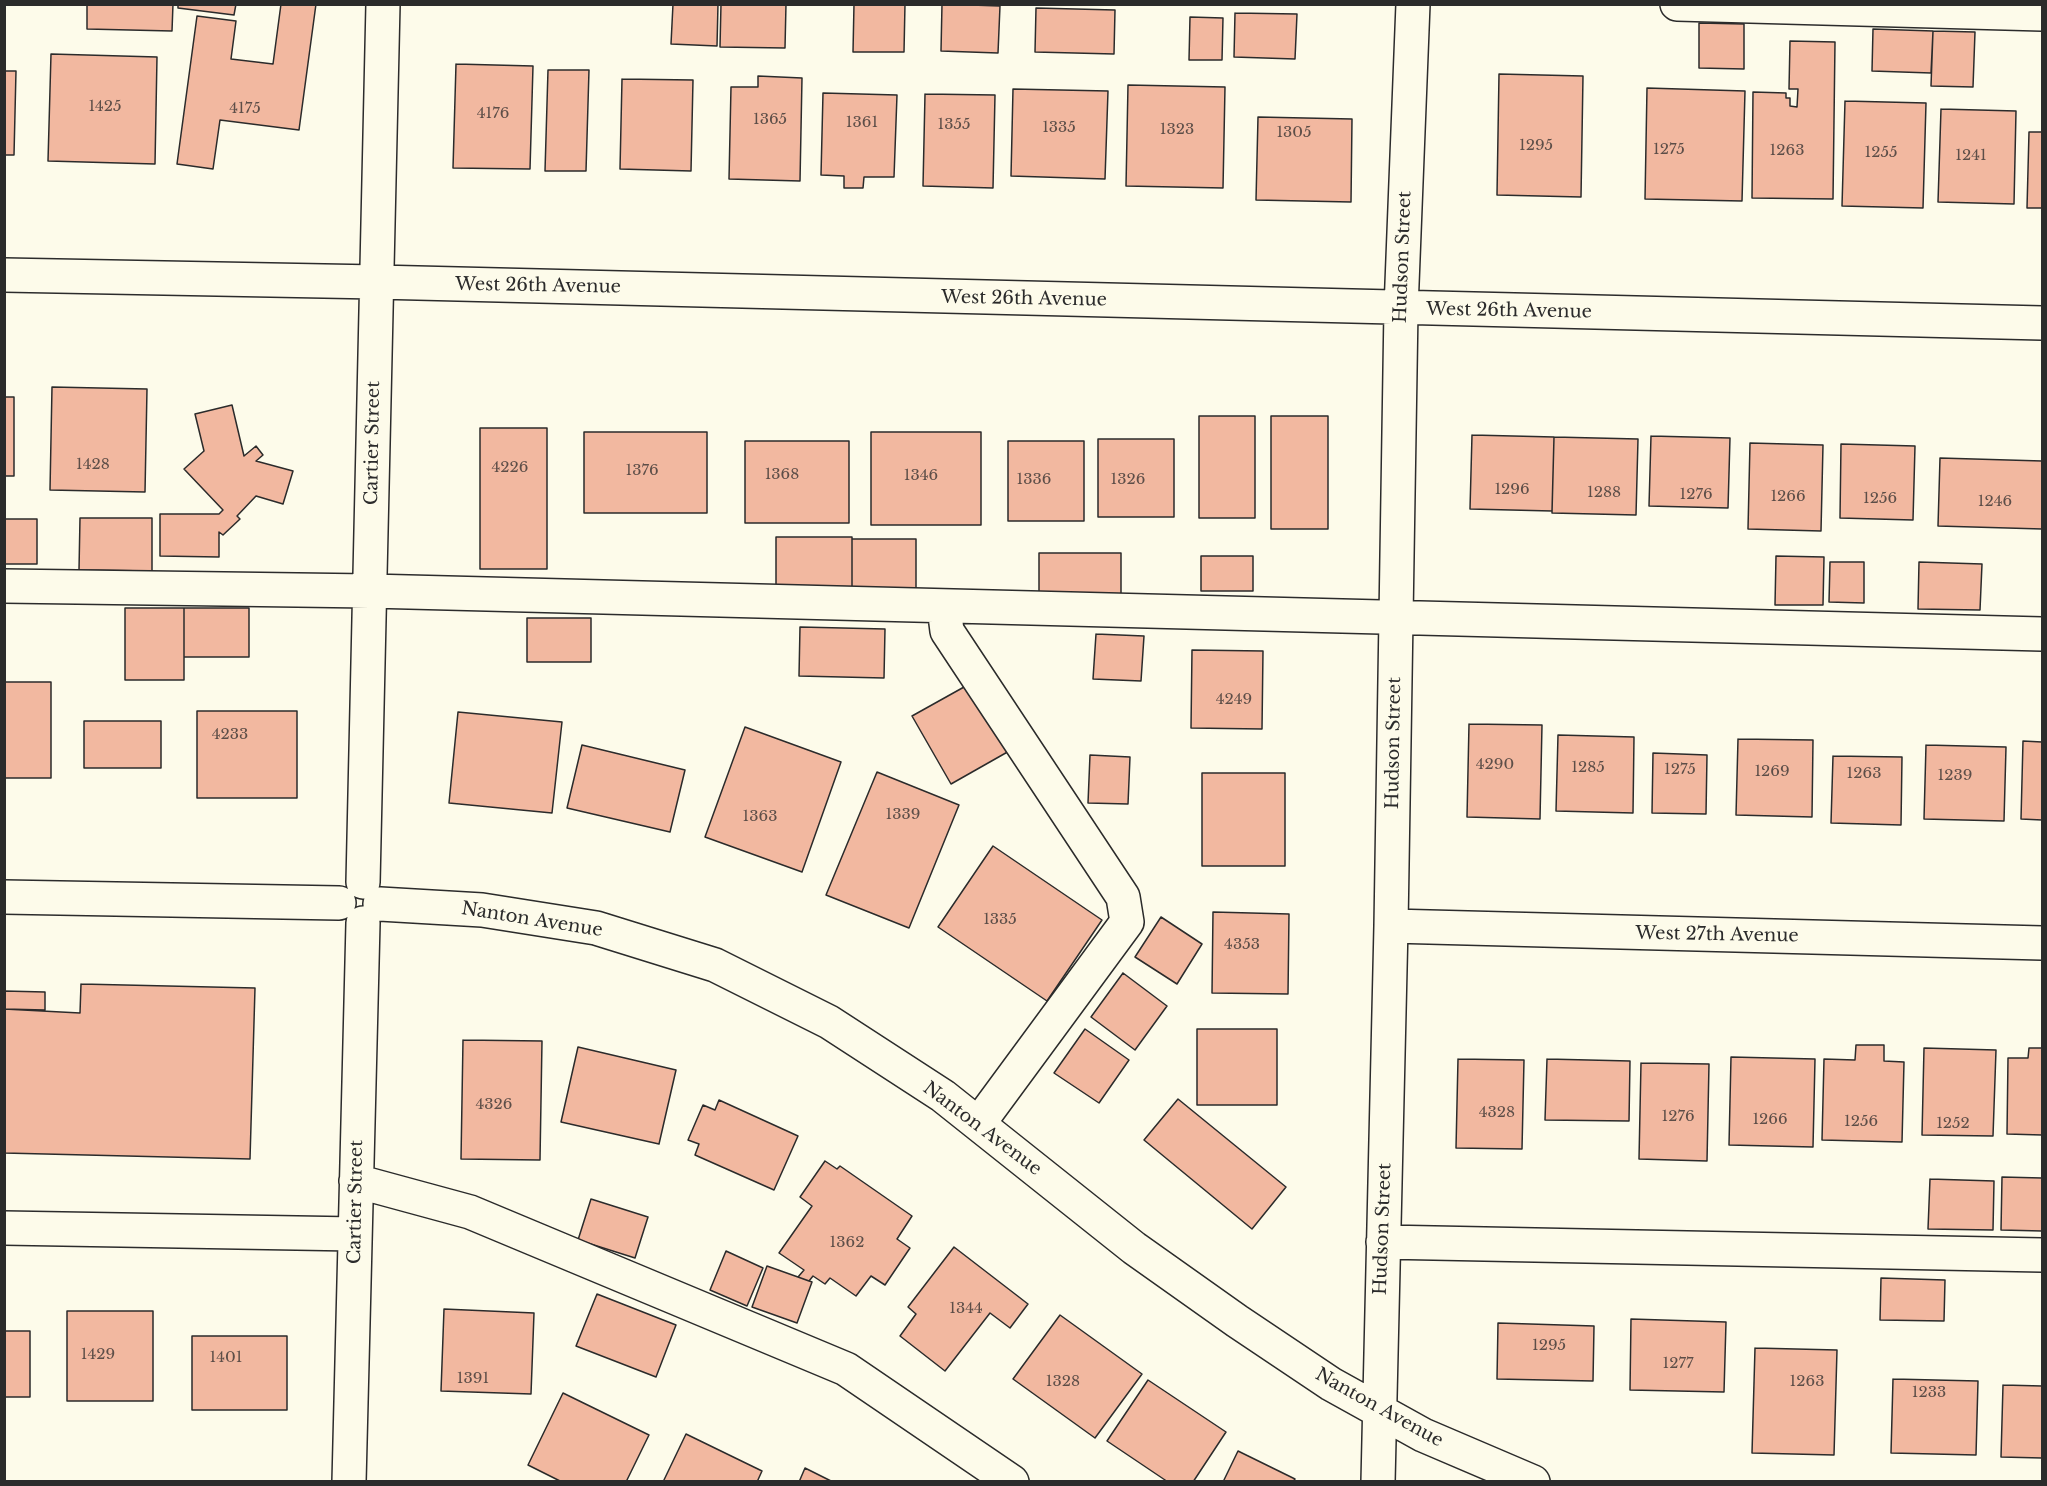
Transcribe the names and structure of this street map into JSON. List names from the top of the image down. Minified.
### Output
{"streets":{"street":["Hudson Street","West 26th Avenue","Cartier Street","Nanton Avenue","West 27th Avenue"]},"crossings":[["Hudson Street","West 26th Avenue"],["Hudson Street","Nanton Avenue"],["Hudson Street","West 27th Avenue"],["West 26th Avenue","Cartier Street"],["Cartier Street","Nanton Avenue"]],"house_numbers":["1425","4175","4176","1365","1361","1355","1335","1323","1305","1295","1275","1263","1255","1241","1428","4226","1376","1368","1346","1336","1326","1296","1288","1276","1266","1256","1246","4249","4233","4290","1285","1275","1269","1263","1239","1339","1363","1335","4353","4326","4328","1276","1266","1256","1252","1362","1344","1295","1429","1401","1277","1391","1328","1263","1233"]}
